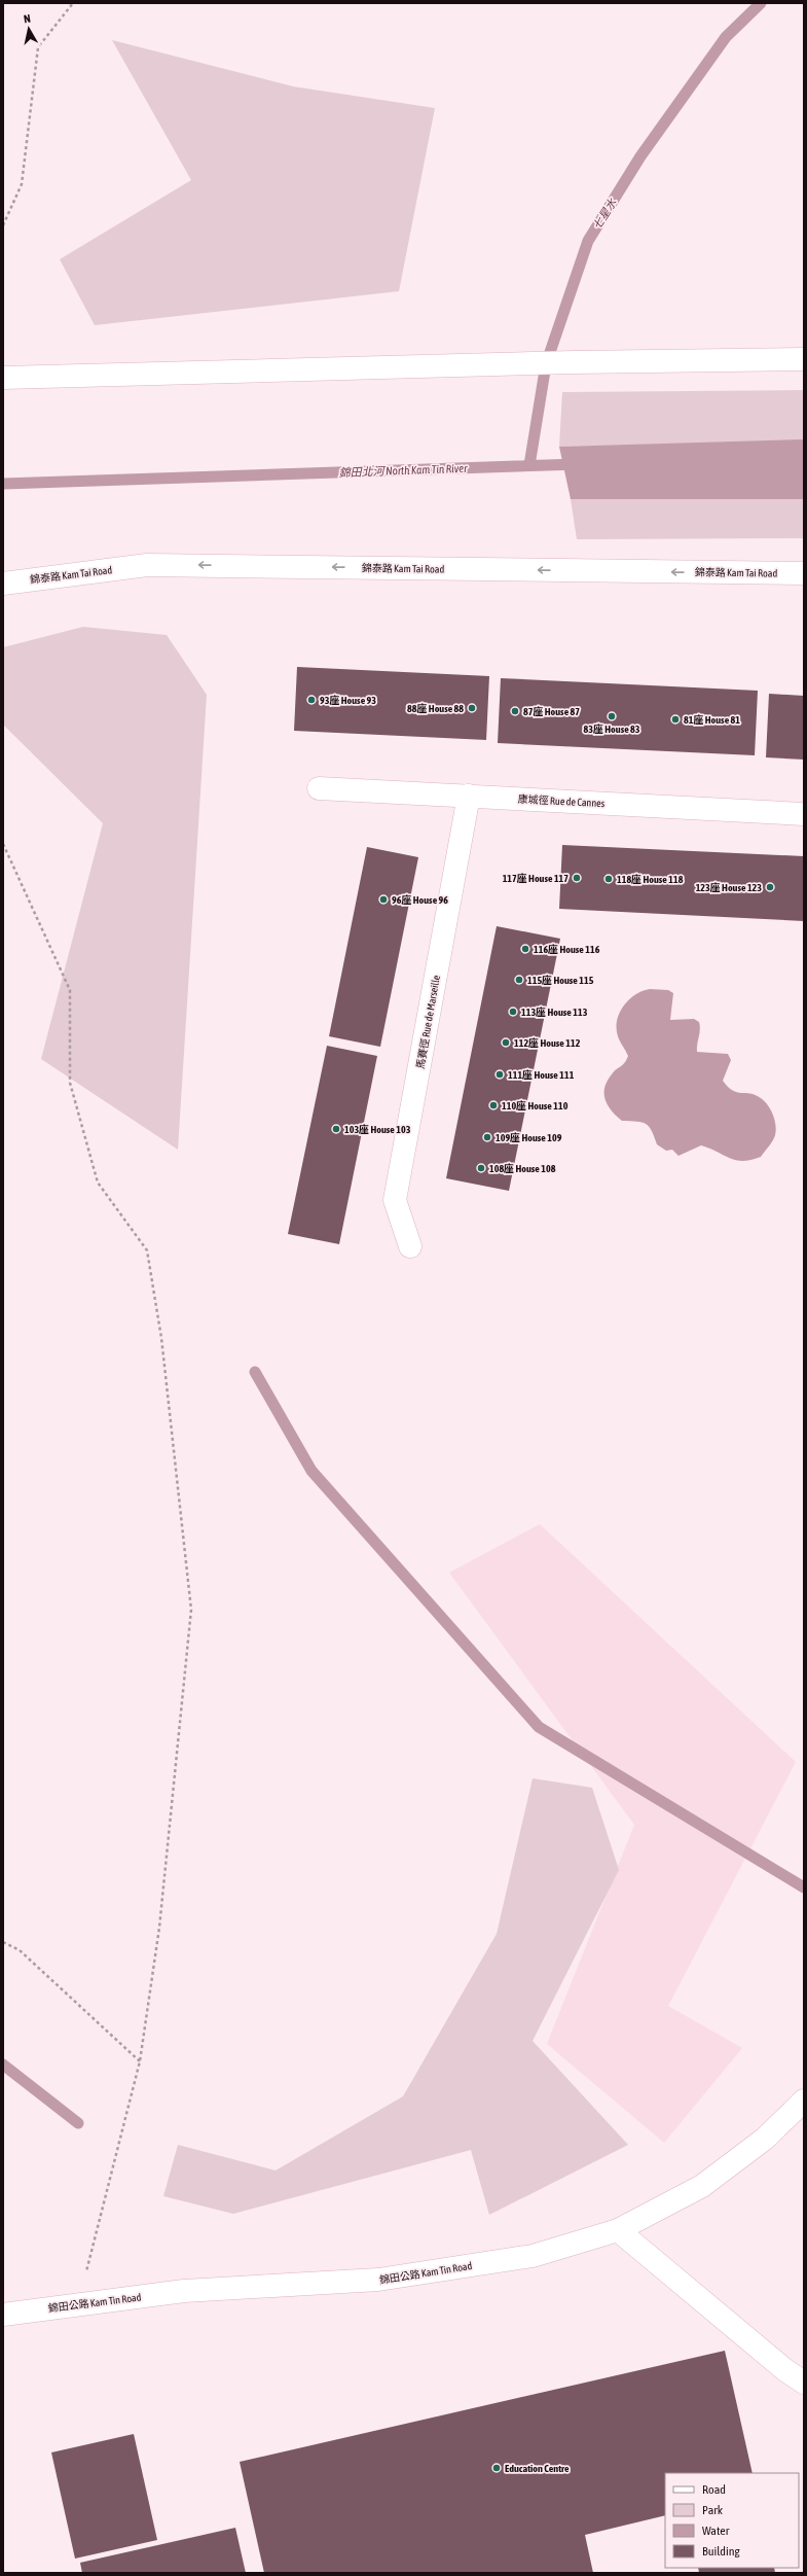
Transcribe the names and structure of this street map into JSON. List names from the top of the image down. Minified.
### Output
{"streets":{"street":["錦泰路 Kam Tai Road","康城徑 Rue de Cannes","馬賽徑 Rue de Marseille","錦田公路 Kam Tin Road"]},"crossings":[["康城徑 Rue de Cannes","馬賽徑 Rue de Marseille"]],"water":["七星水","錦田北河 North Kam Tin River"],"places":["93座 House 93","88座 House 88","87座 House 87","83座 House 83","81座 House 81","117座 House 117","118座 House 118","123座 House 123","96座 House 96","116座 House 116","115座 House 115","113座 House 113","112座 House 112","111座 House 111","110座 House 110","103座 House 103","109座 House 109","108座 House 108","Education Centre"],"legend":["Road","Park","Water","Building"],"north":"top"}
